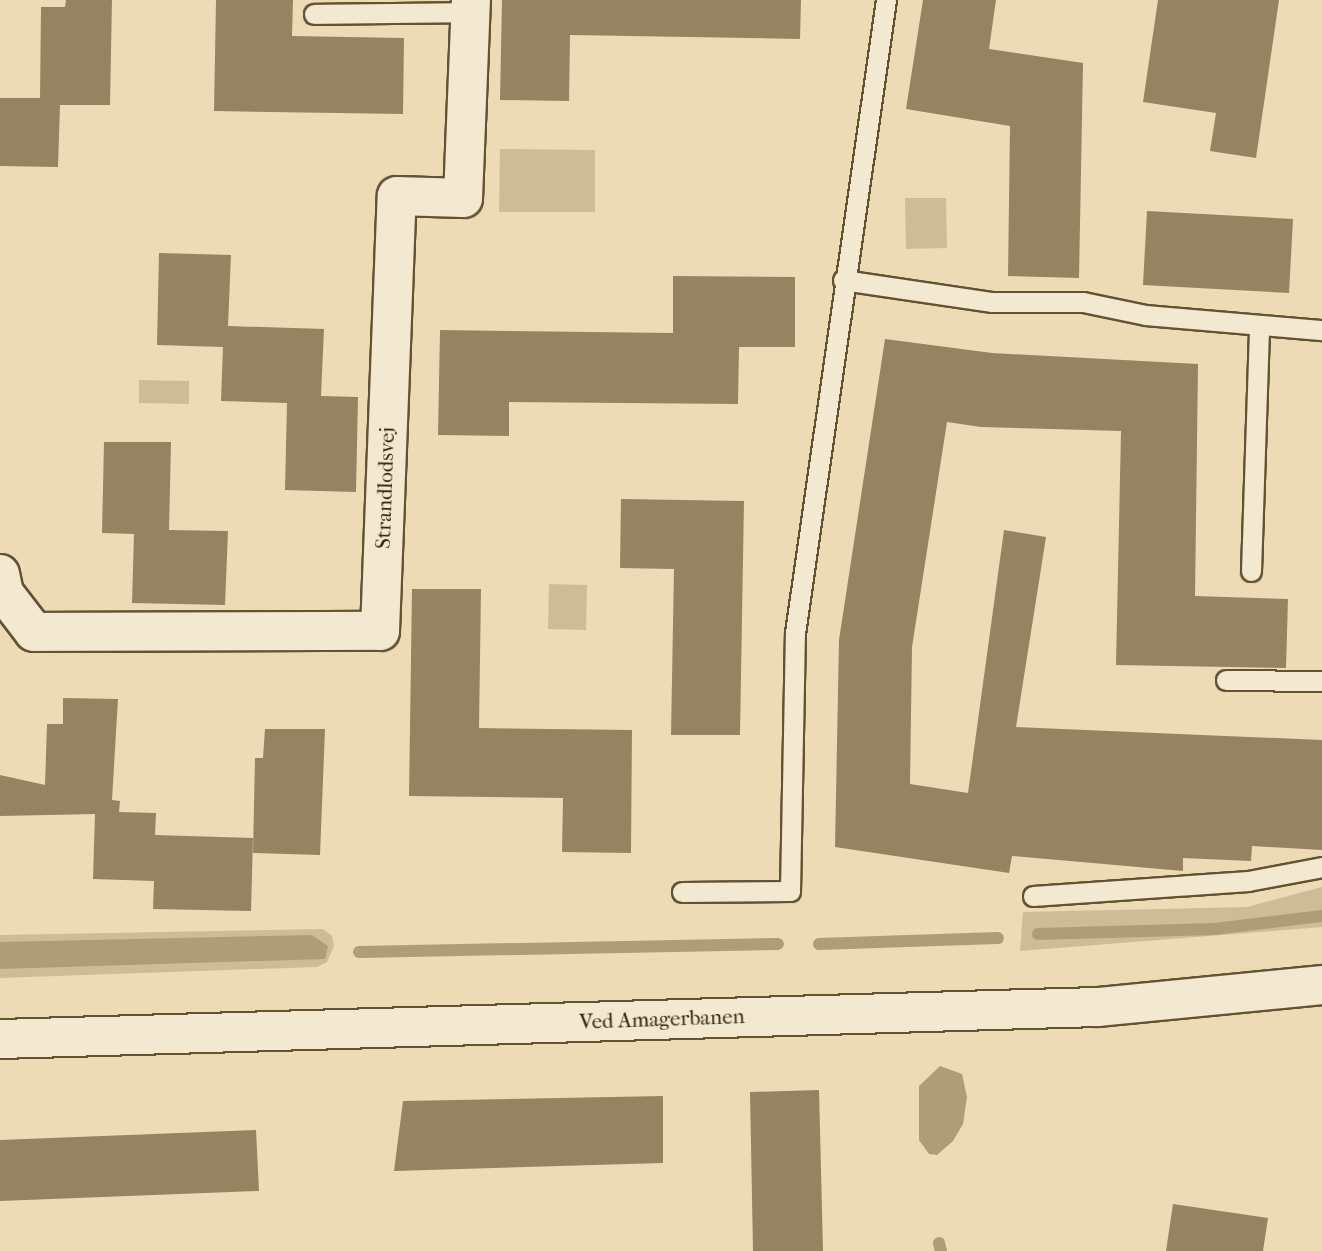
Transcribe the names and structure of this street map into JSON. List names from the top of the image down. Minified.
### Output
{"streets":{"street":["Strandlodsvej","Ved Amagerbanen"]}}
